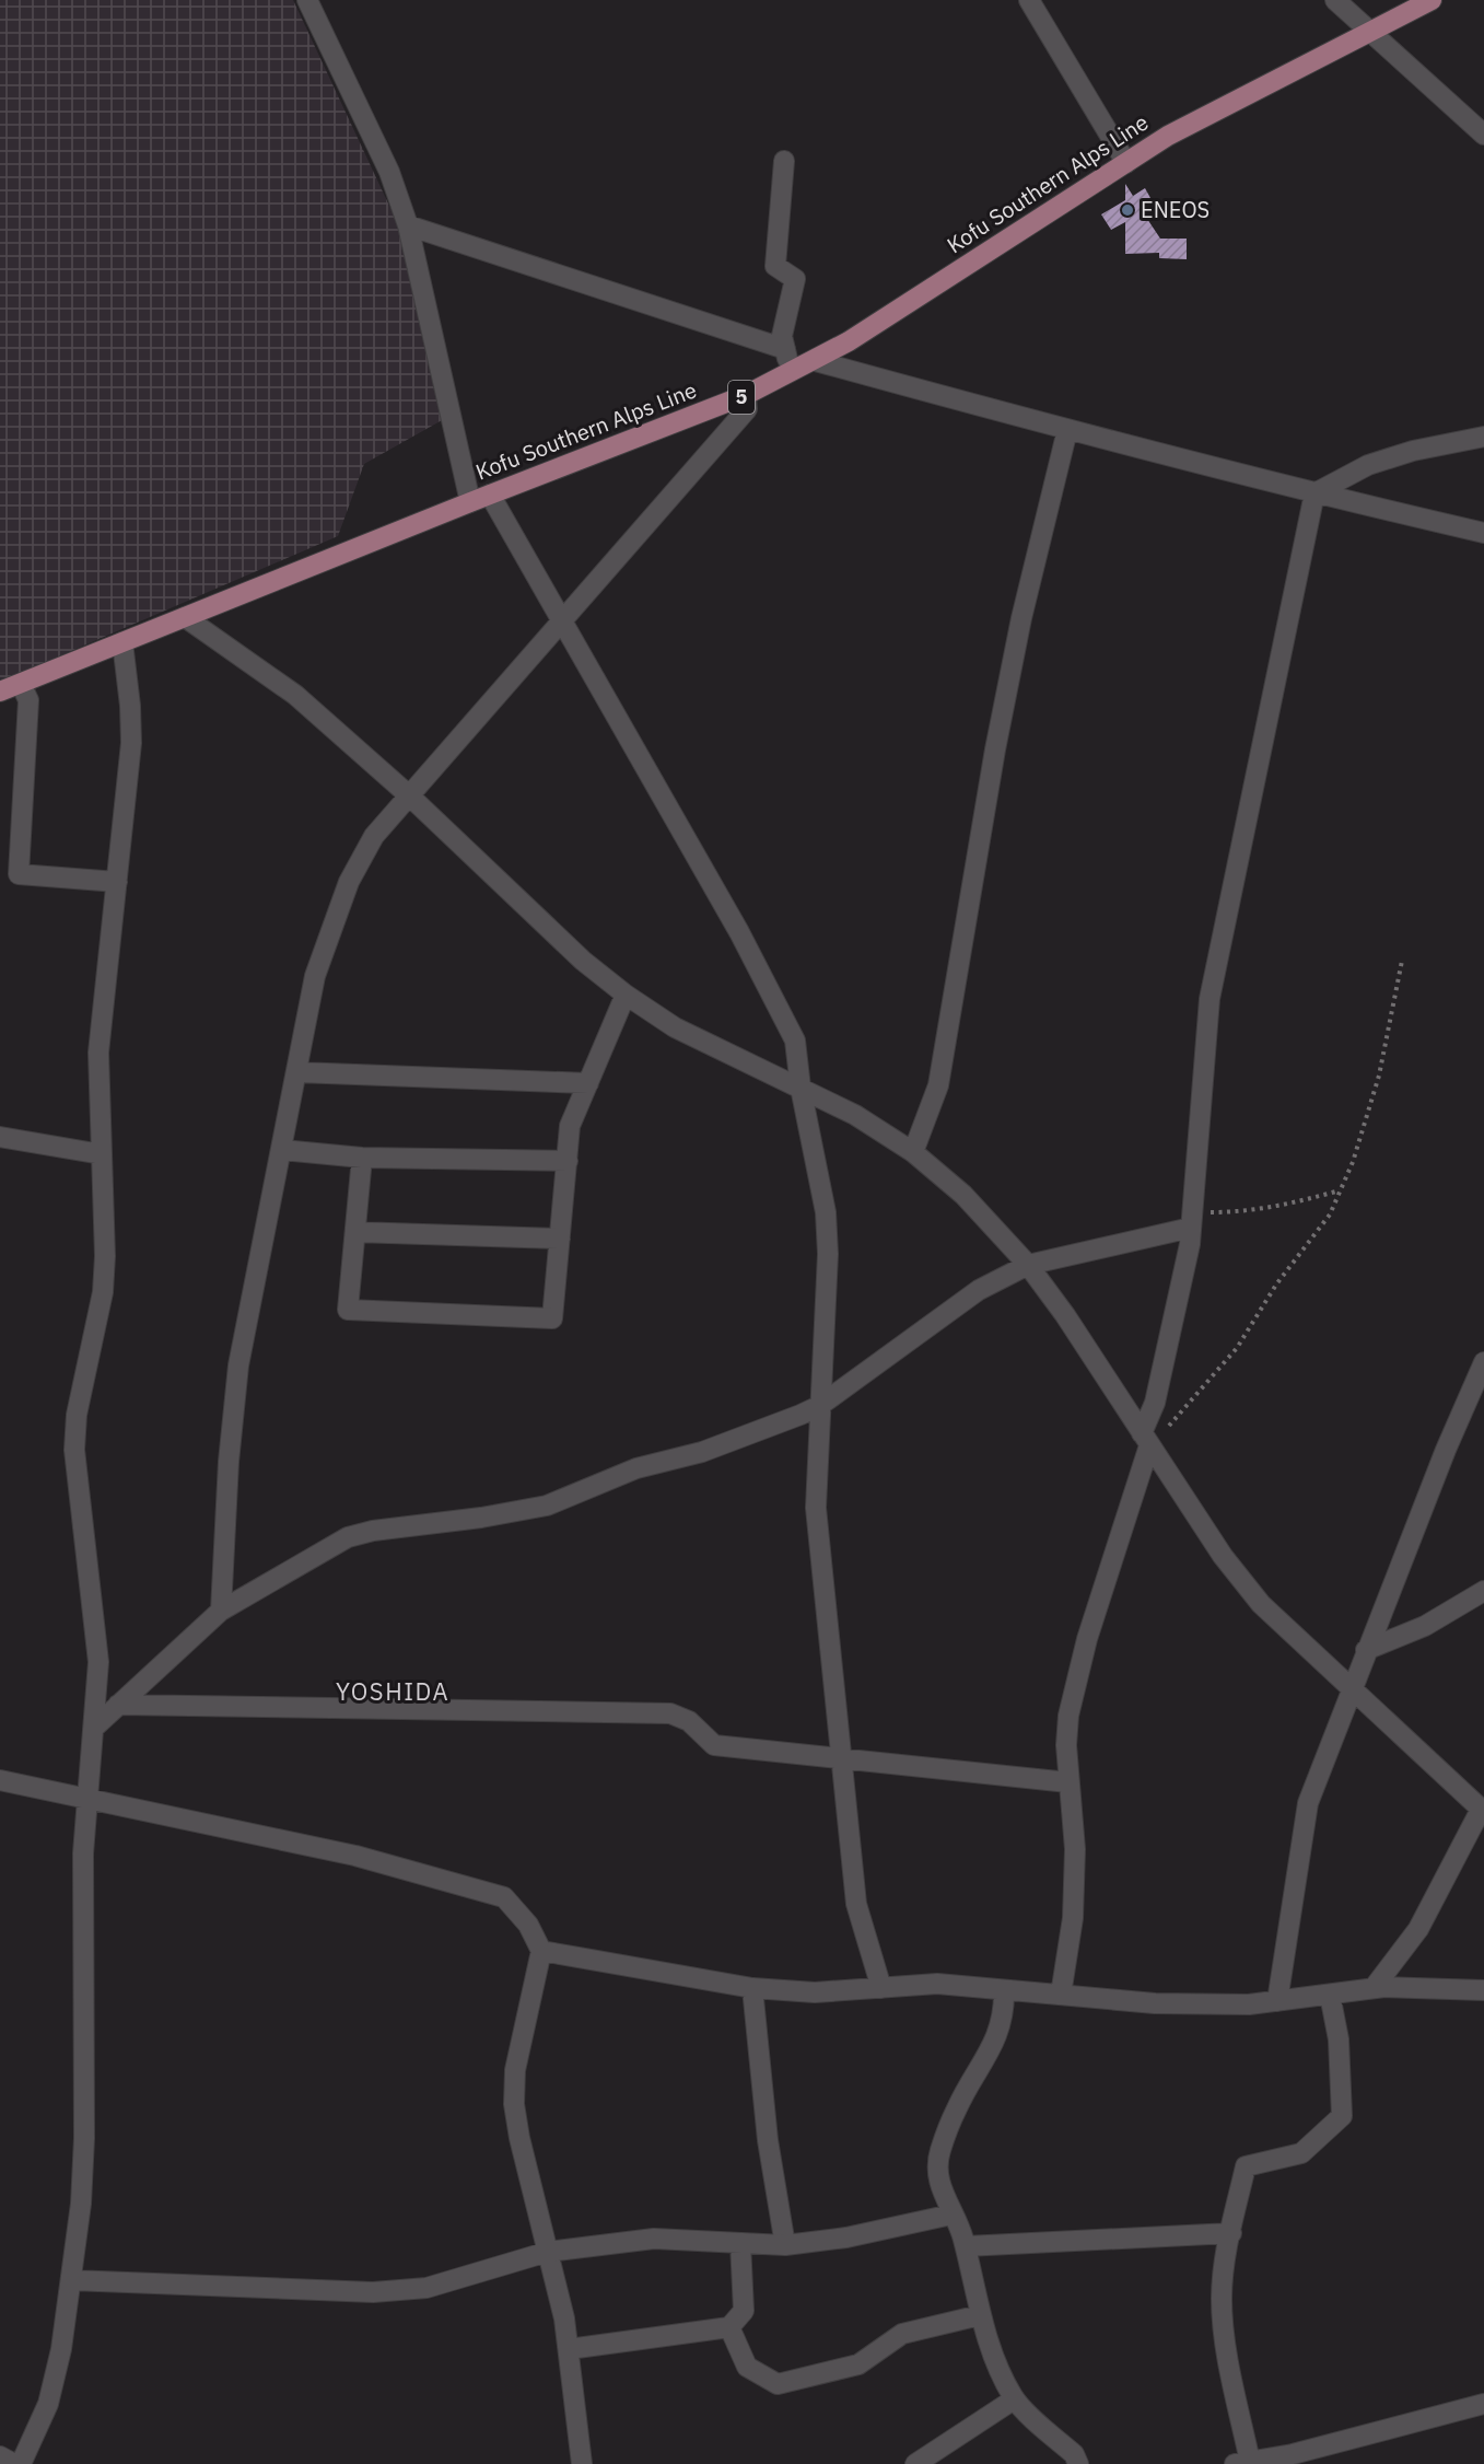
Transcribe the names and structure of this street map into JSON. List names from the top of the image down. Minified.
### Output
{"streets":{"main road":["Kofu Southern Alps Line","5"]},"districts":["YOSHIDA"],"places":["ENEOS"]}
